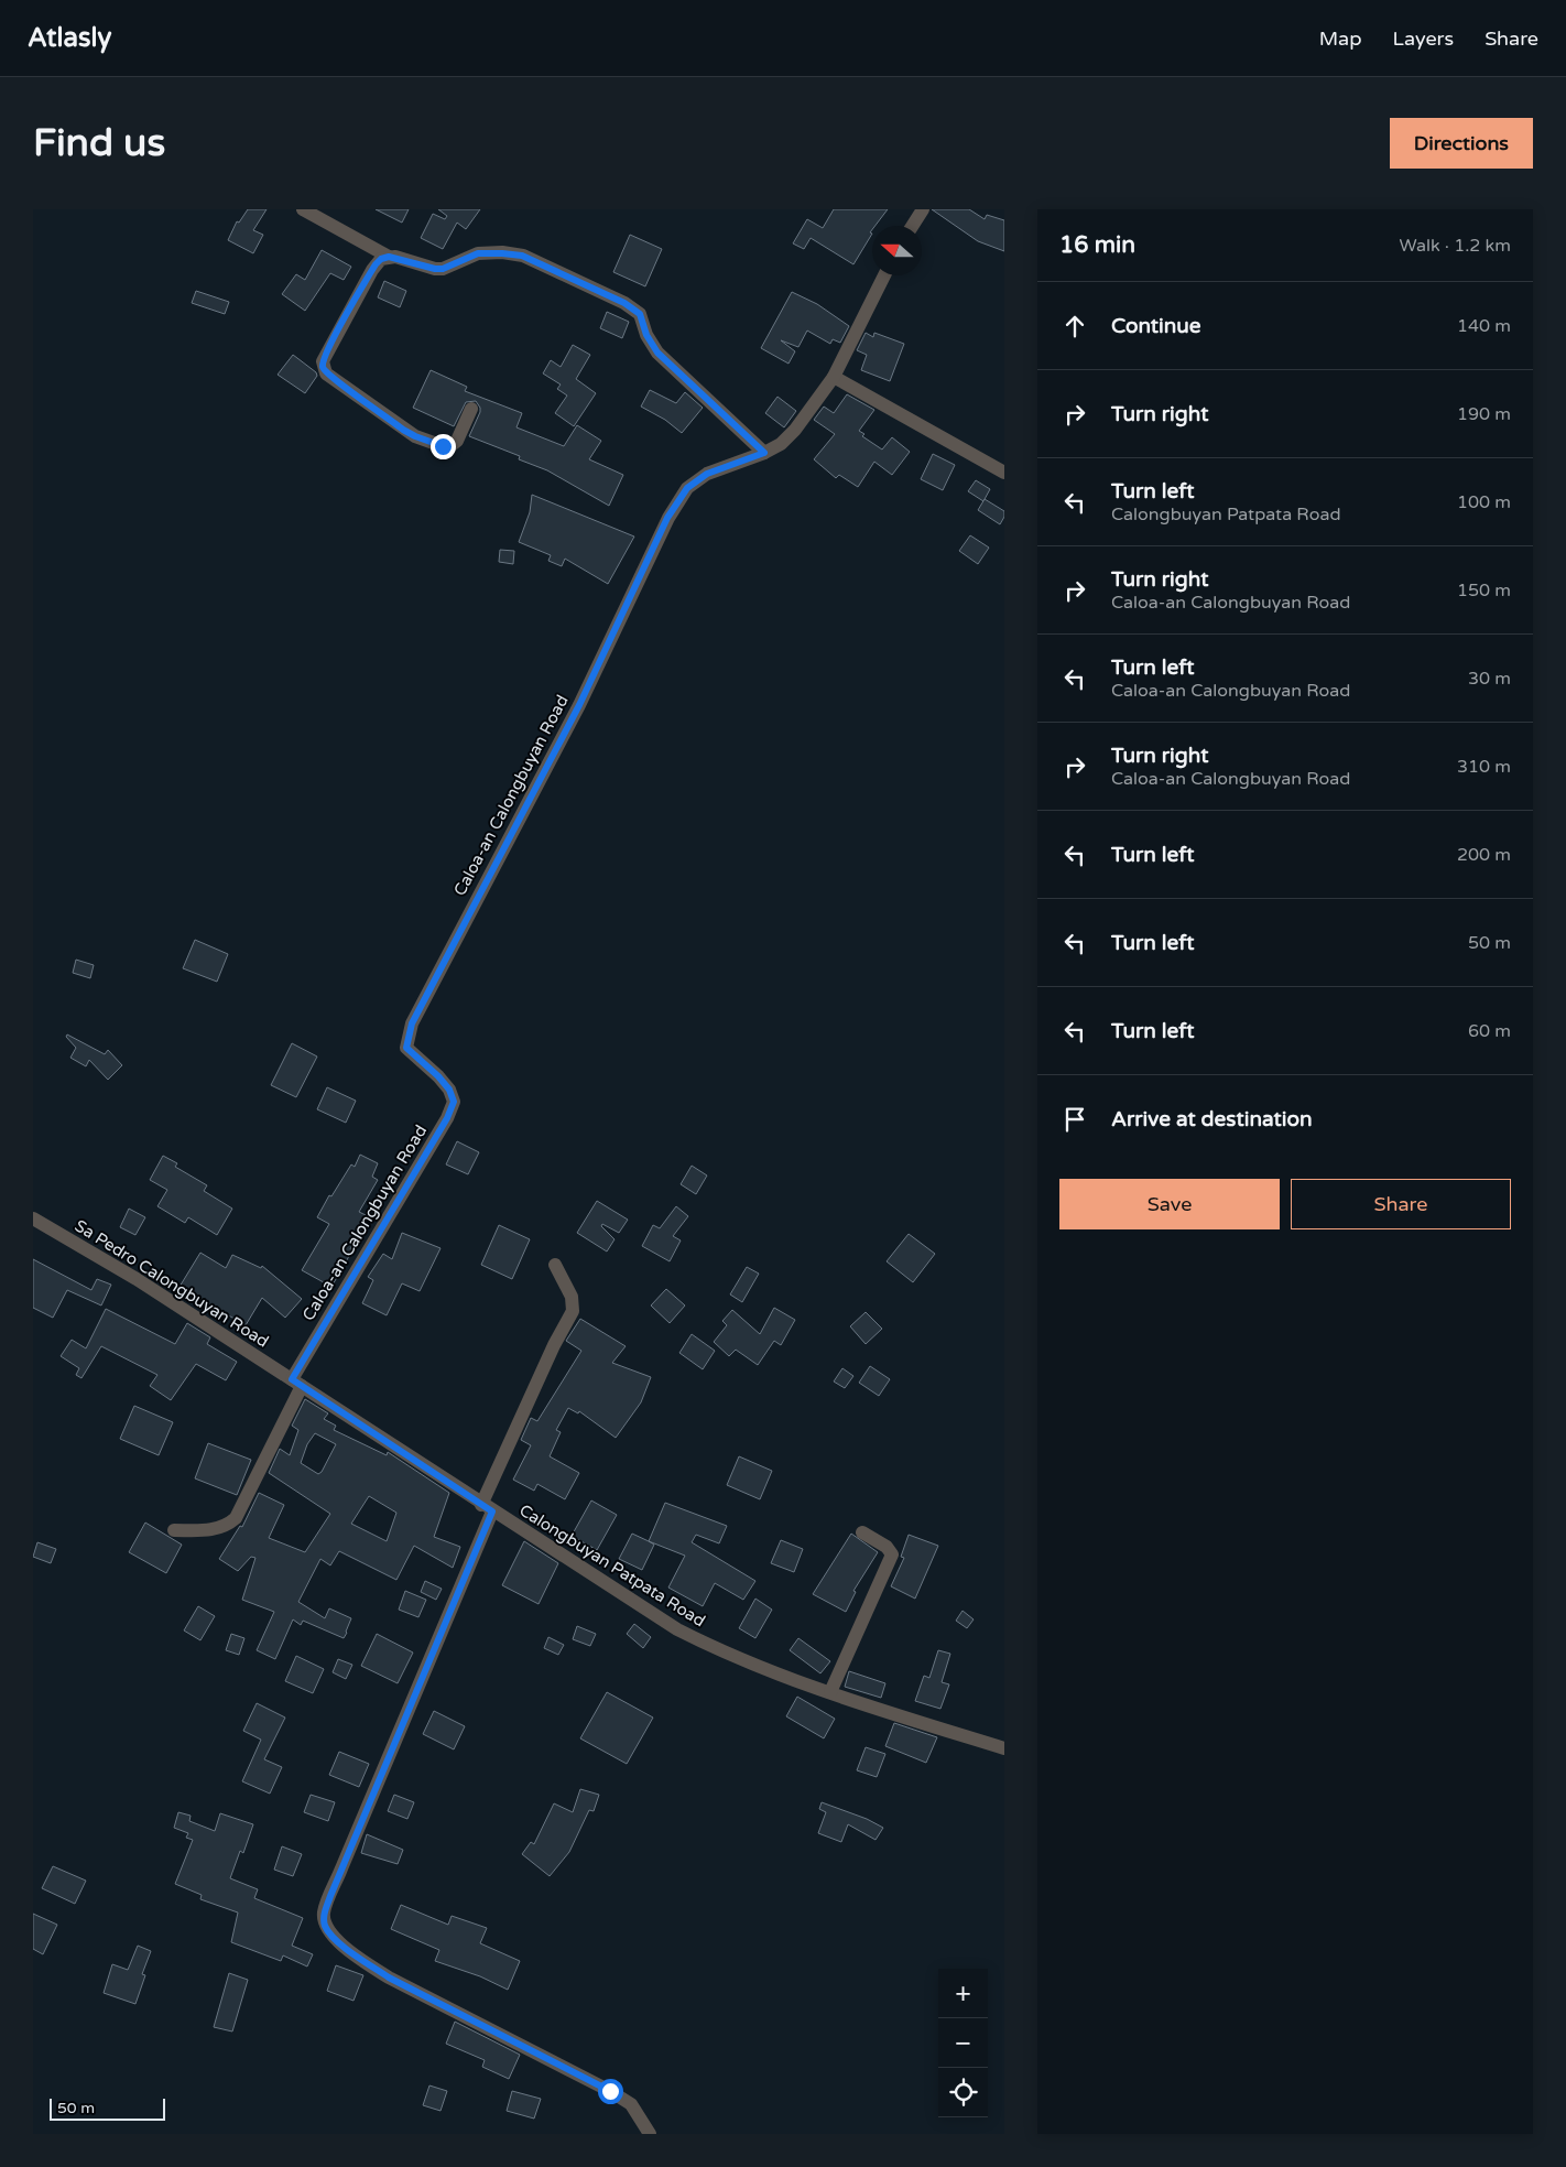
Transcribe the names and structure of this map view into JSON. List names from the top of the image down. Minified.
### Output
{"streets":{"street":["Caloa-an Calongbuyan Road","Sa Pedro Calongbuyan Road","Calongbuyan Patpata Road"]},"crossings":[["Caloa-an Calongbuyan Road","Sa Pedro Calongbuyan Road"],["Caloa-an Calongbuyan Road","Calongbuyan Patpata Road"],["Sa Pedro Calongbuyan Road","Calongbuyan Patpata Road"]],"scale_bar":"50 m","north":"left","page":{"header":"Atlasly","nav":["Map","Layers","Share"],"buttons":["Directions",["Save","Share"]],"title":"Find us","heading":["16 min","Walk · 1.2 km"],"list":[["Continue","140 m"],["Turn right","190 m"],["Turn left","Calongbuyan Patpata Road","100 m"],["Turn right","Caloa-an Calongbuyan Road","150 m"],["Turn left","Caloa-an Calongbuyan Road","30 m"],["Turn right","Caloa-an Calongbuyan Road","310 m"],["Turn left","200 m"],["Turn left","50 m"],["Turn left","60 m"],"Arrive at destination"],"map_buttons":["+","−"],"scale":"50 m"}}
